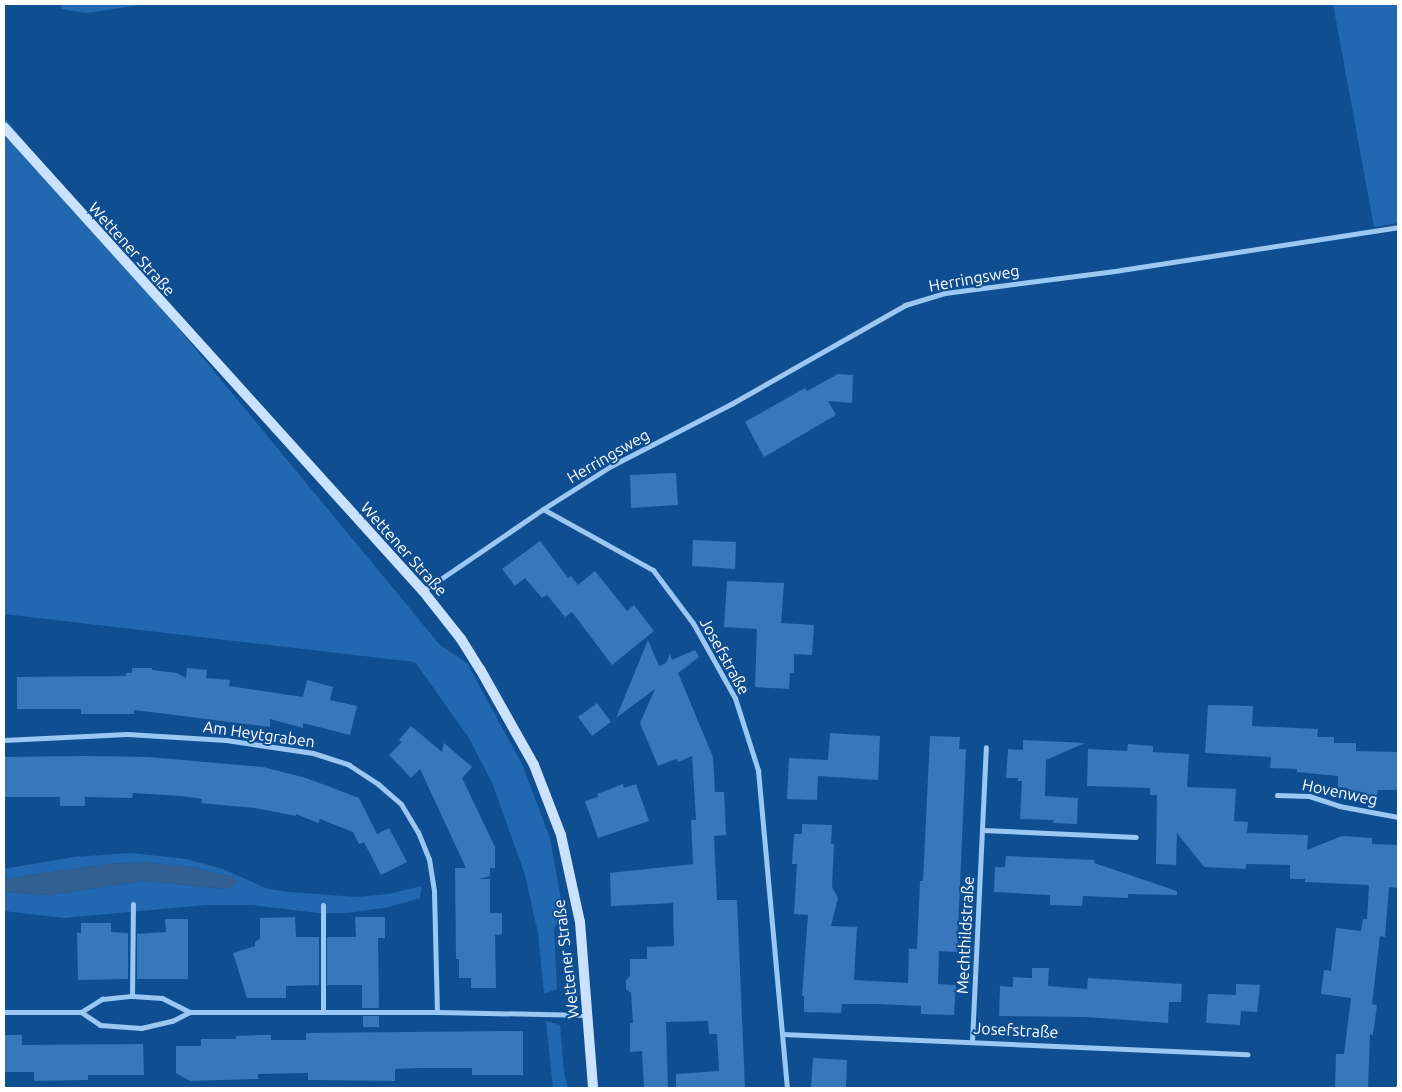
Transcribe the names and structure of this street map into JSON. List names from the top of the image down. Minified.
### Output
{"streets":{"street":["Wettener Straße","Herringsweg","Josefstraße","Am Heytgraben","Hovenweg","Mechthildstraße"]},"crossings":[["Herringsweg","Josefstraße"],["Josefstraße","Mechthildstraße"]]}
